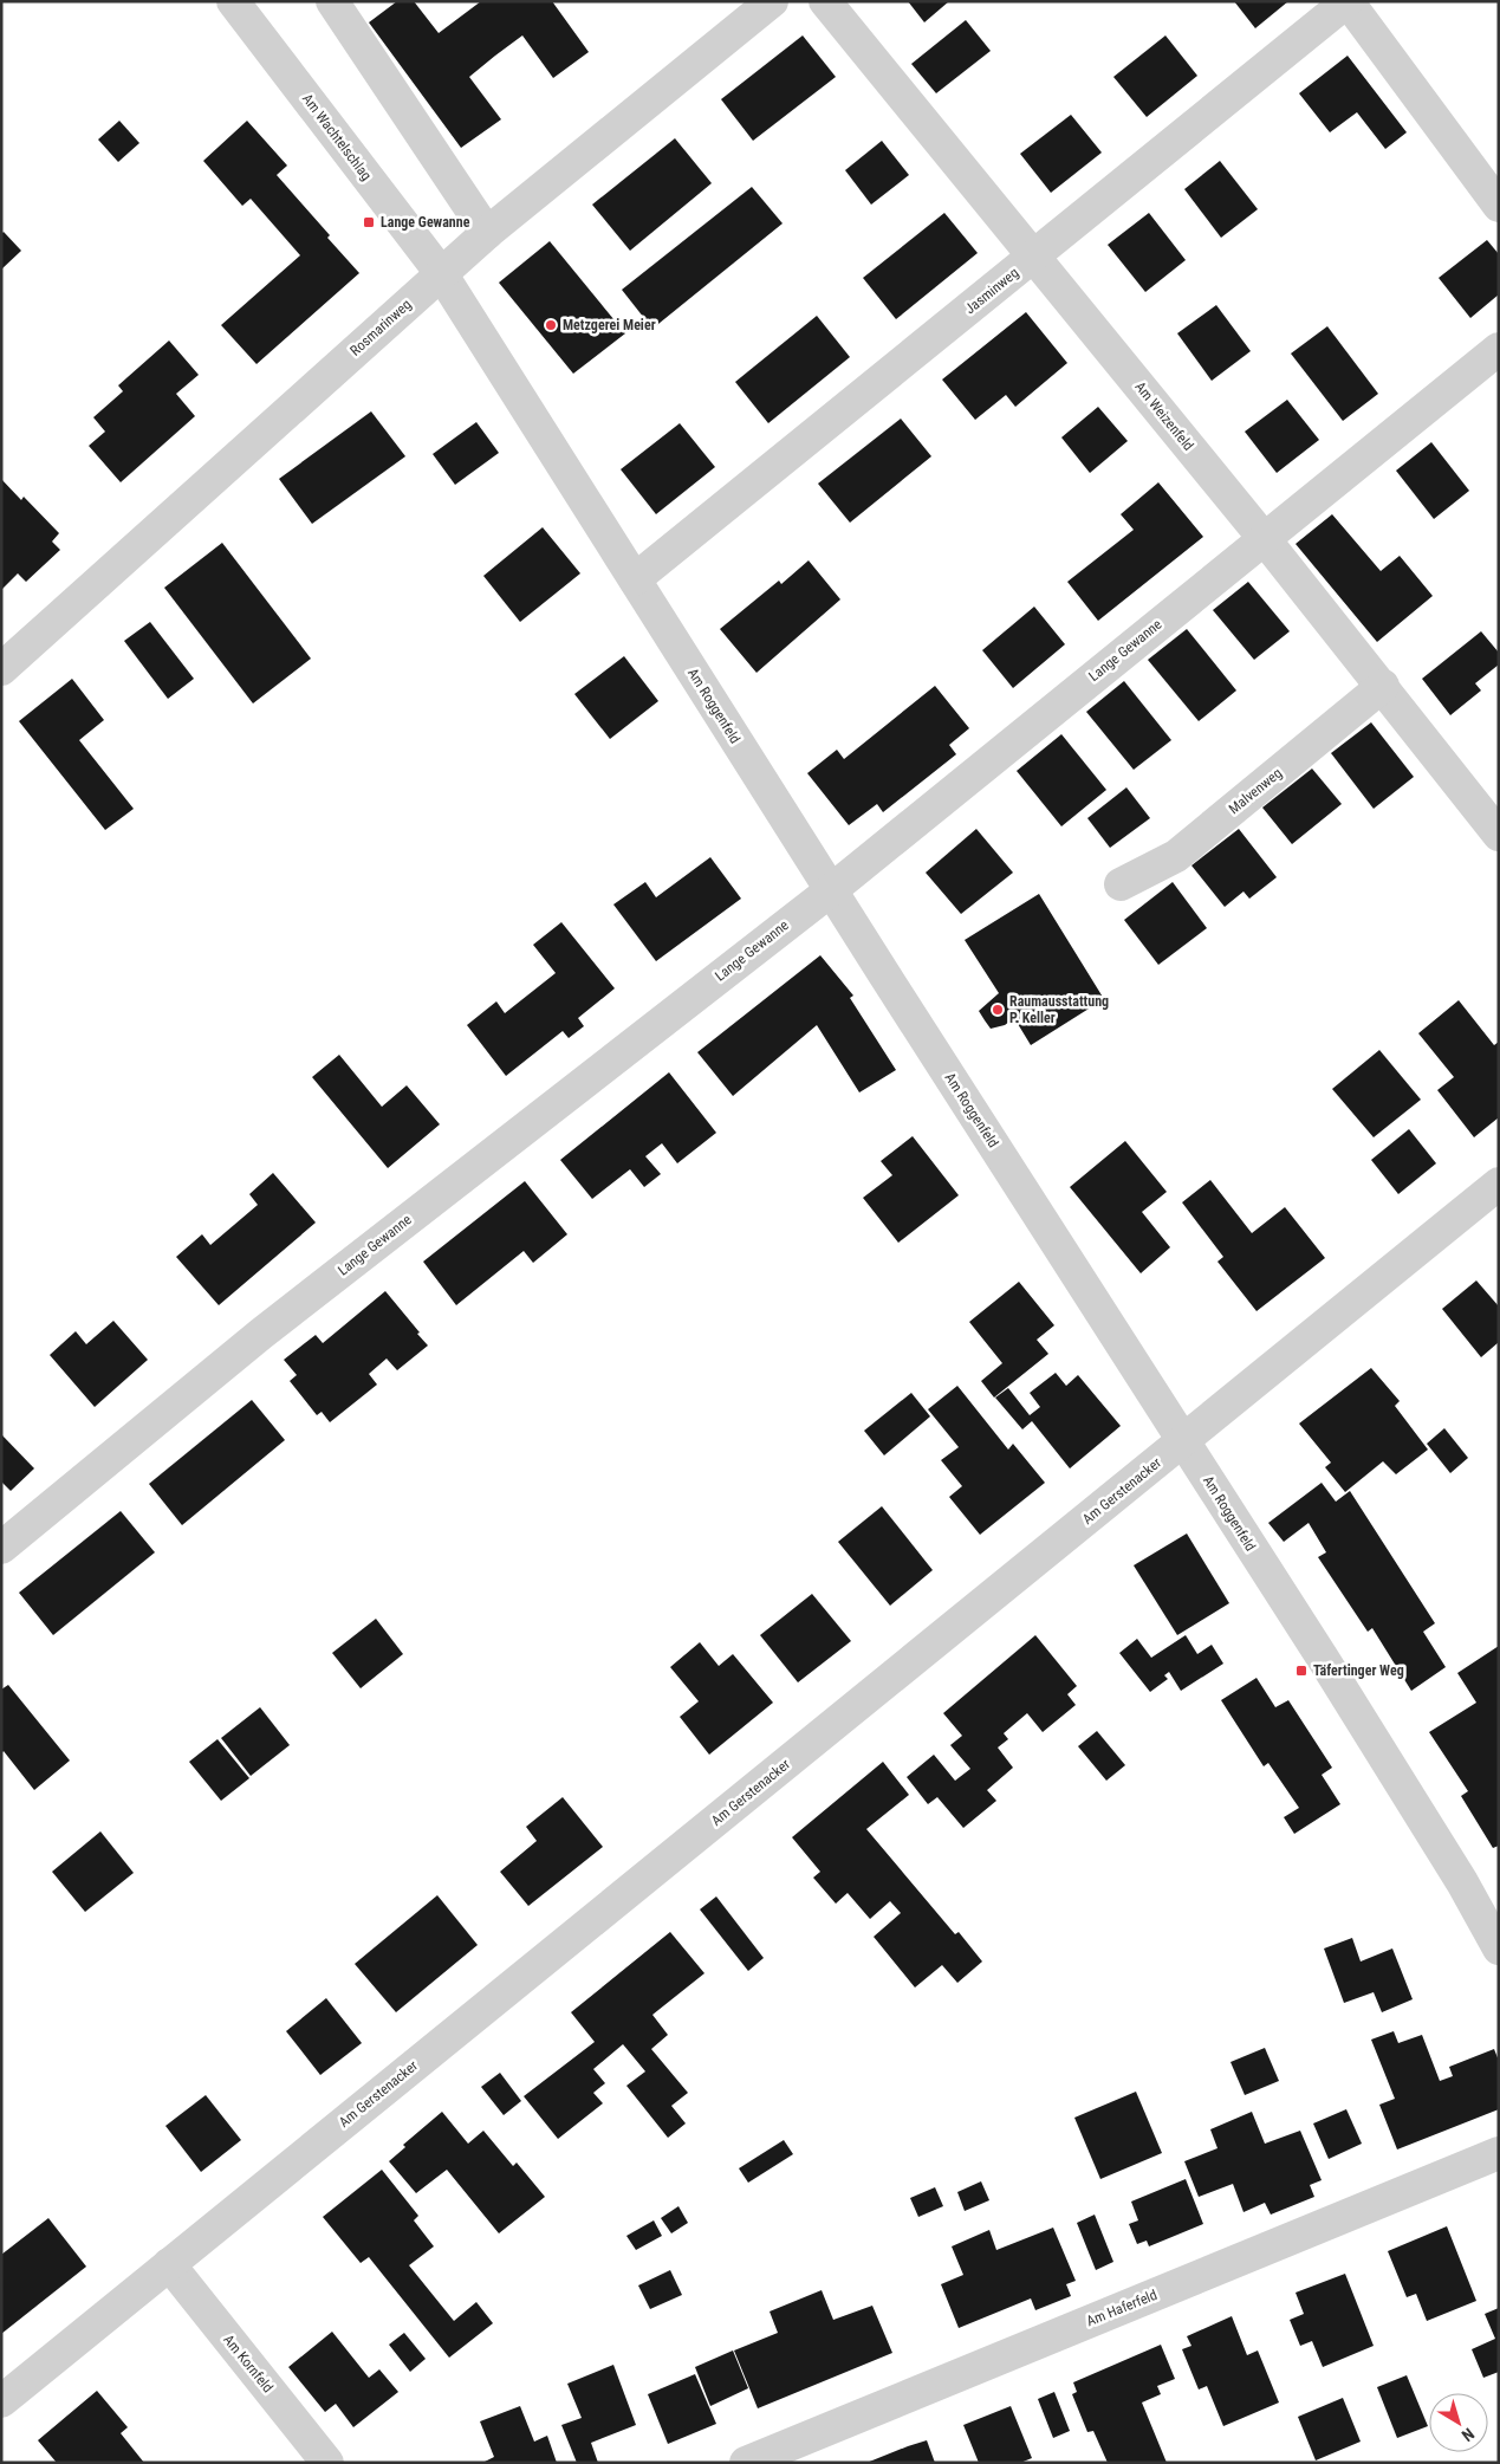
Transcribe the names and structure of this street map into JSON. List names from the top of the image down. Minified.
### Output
{"streets":{"street":["Am Wachtelschlag","Jasminweg","Rosmarinweg","Am Weizenfeld","Lange Gewanne","Am Roggenfeld","Malvenweg","Am Gerstenacker","Am Haferfeld","Am Kornfeld"]},"crossings":[["Am Wachtelschlag","Rosmarinweg"],["Am Wachtelschlag","Am Roggenfeld"],["Jasminweg","Am Weizenfeld"],["Jasminweg","Am Roggenfeld"],["Rosmarinweg","Am Roggenfeld"],["Am Weizenfeld","Lange Gewanne"],["Am Weizenfeld","Malvenweg"],["Lange Gewanne","Am Roggenfeld"],["Am Roggenfeld","Am Gerstenacker"],["Am Gerstenacker","Am Kornfeld"]],"places":{"transit":["Lange Gewanne","Täfertinger Weg"],"other":["Metzgerei Meier","Raumausstattung P. Keller"]},"north":"bottom right"}
